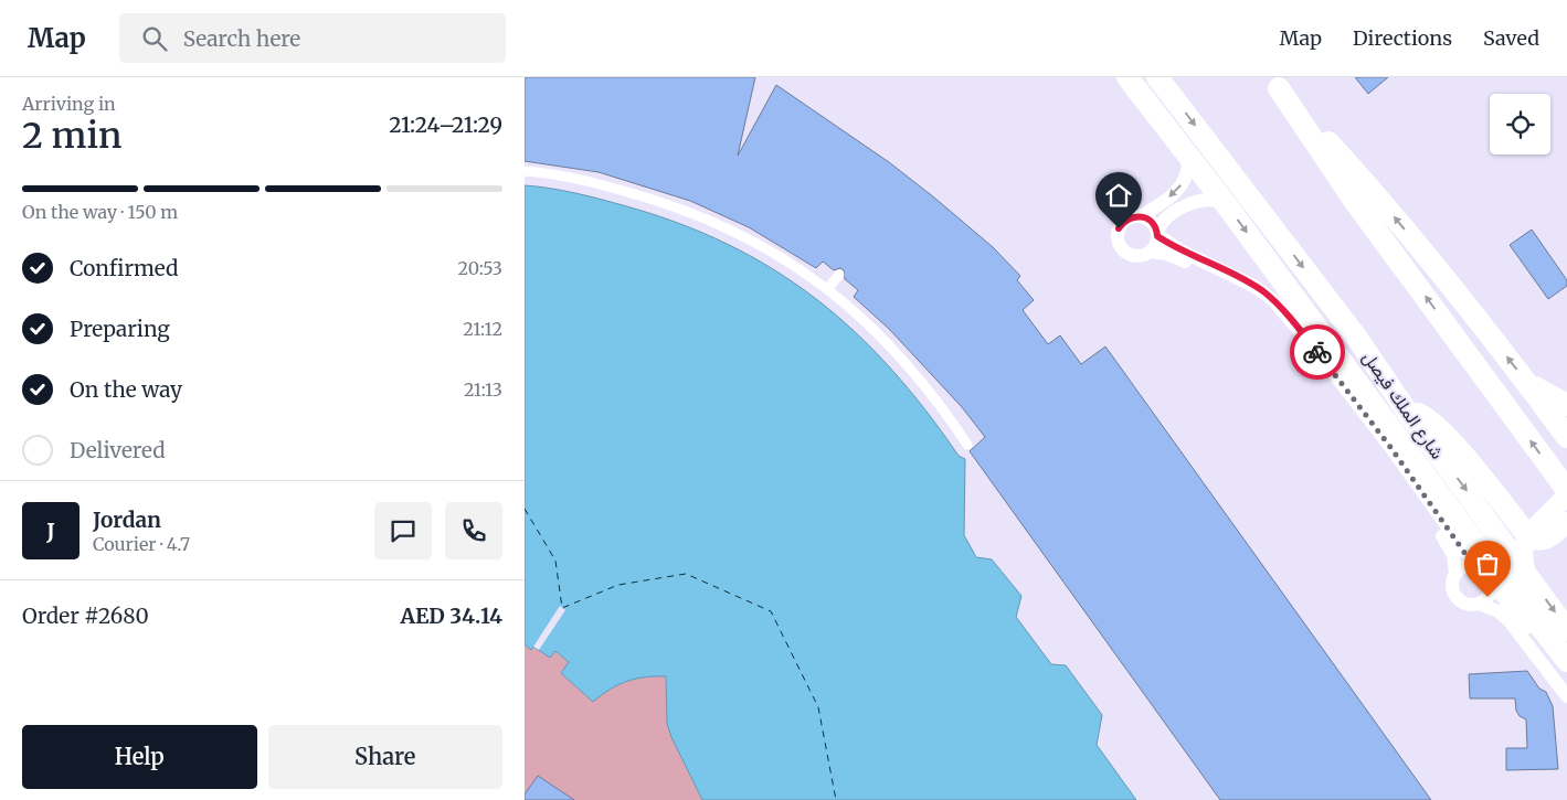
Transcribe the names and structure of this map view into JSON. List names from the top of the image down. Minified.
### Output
{"streets":{"highway":["شارع الملك فيصل"]},"page":{"header":"Map","search":"Search here","nav":["Map","Directions","Saved"],"heading":["2 min","Arriving in","21:24–21:29"],"panel":["Jordan","Courier · 4.7","Order #2680","AED 34.14"],"bar":"On the way · 150 m","list":[["Confirmed","20:53"],["Preparing","21:12"],["On the way","21:13"],"Delivered"],"round":"J","buttons":["Help","Share"]}}
